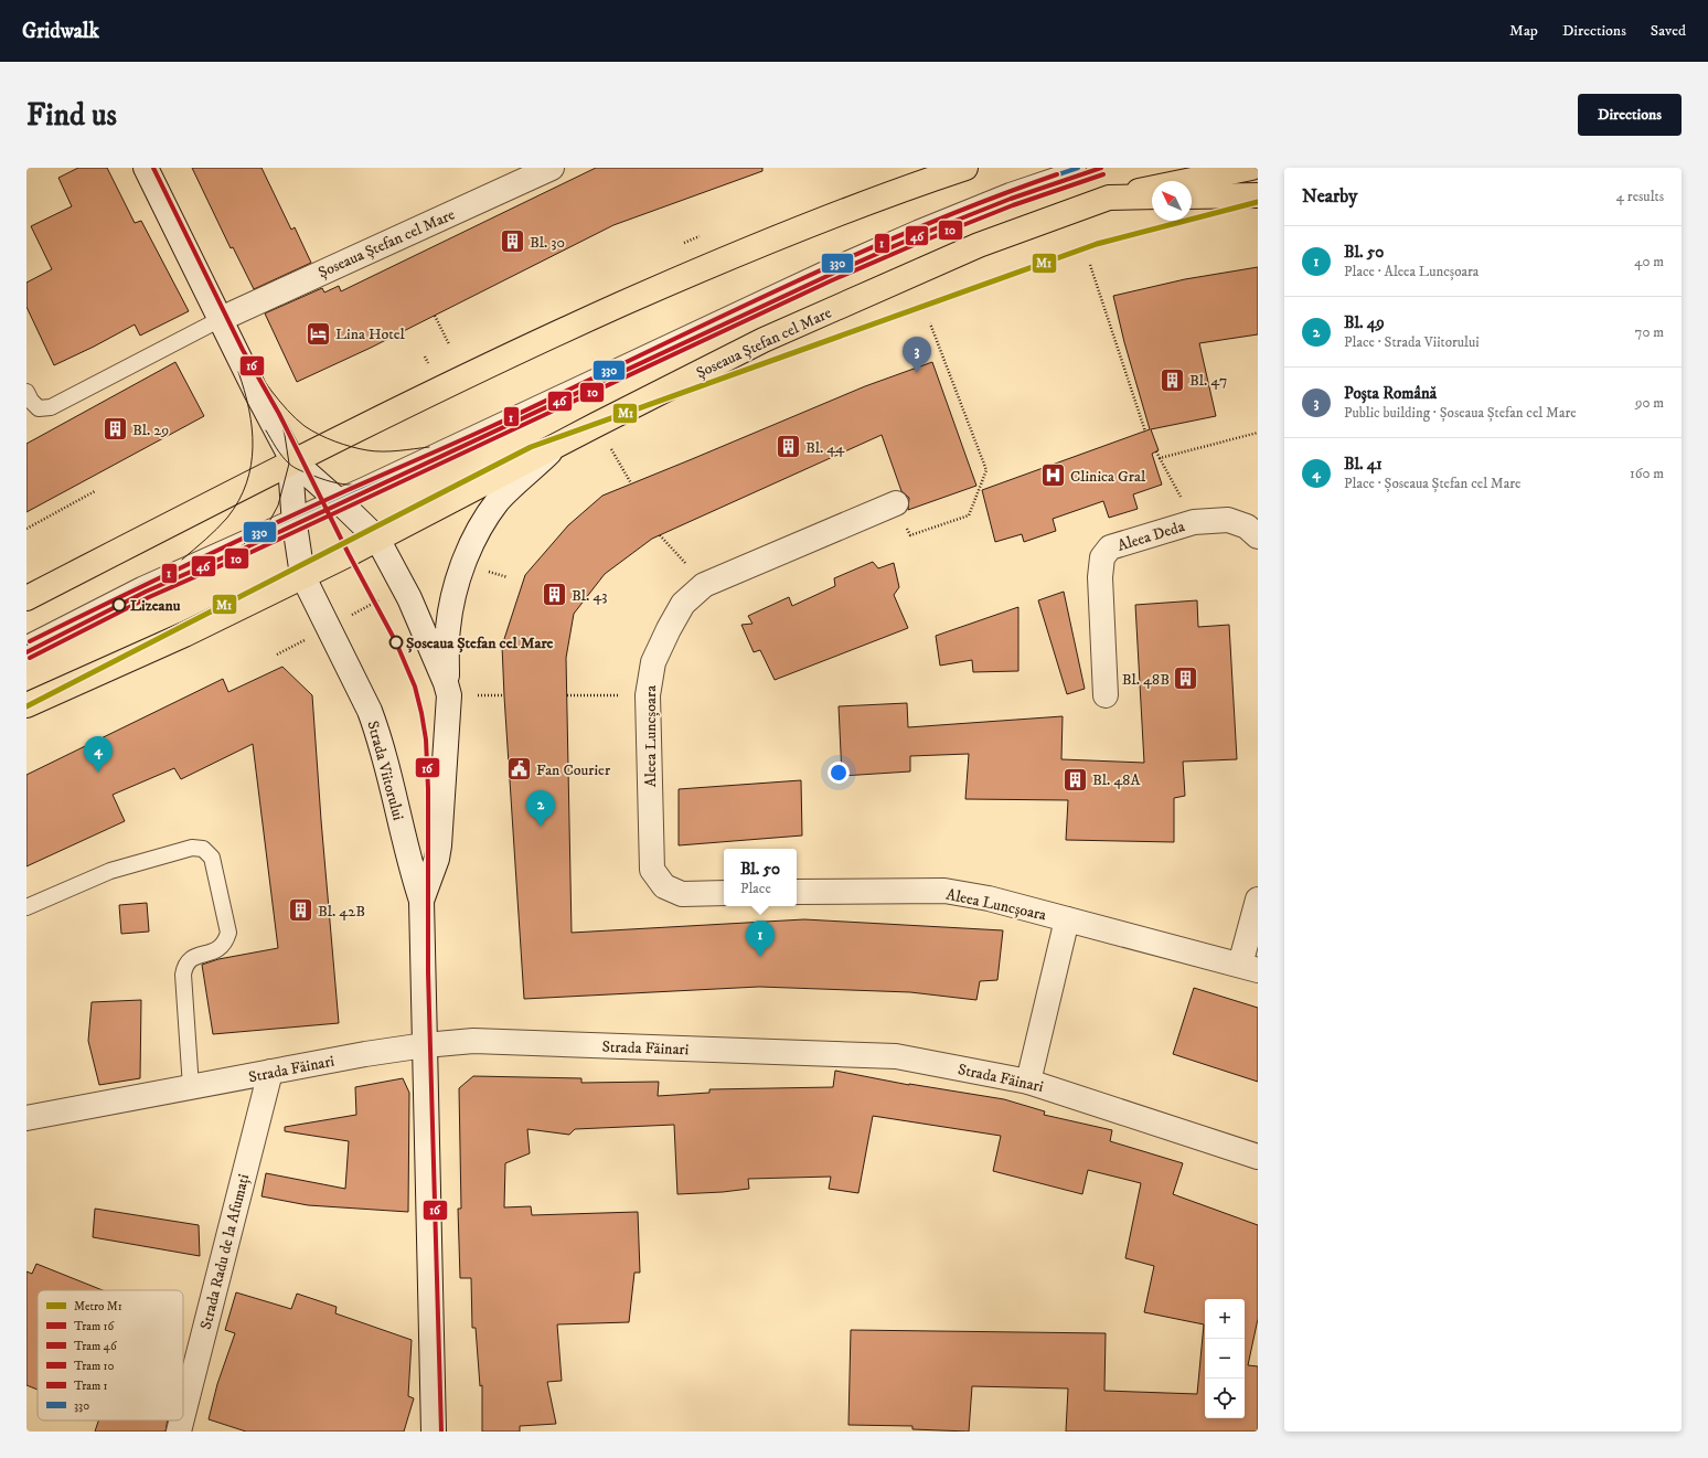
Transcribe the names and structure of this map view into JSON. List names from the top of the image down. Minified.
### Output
{"streets":{"main road":["Șoseaua Ștefan cel Mare"],"street":["Aleea Deda","Aleea Luncșoara","Strada Viitorului","Strada Făinari","Strada Radu de la Afumați"]},"crossings":[["Șoseaua Ștefan cel Mare","Strada Viitorului"],["Aleea Luncșoara","Strada Făinari"],["Strada Viitorului","Strada Făinari"],["Strada Făinari","Strada Radu de la Afumați"]],"places":{"building":["Bl. 30","Bl. 47","Bl. 29","Bl. 44","Bl. 43","Bl. 48B","Bl. 48A","Bl. 42B"],"hotel":["Lina Hotel"],"hospital":["Clinica Gral"],"other":["Lizeanu","Șoseaua Ștefan cel Mare"],"public building":["Fan Courier"]},"lines":["tram line 16","tram line 46","transit line 330","tram line 10","tram line 1","metro line M1"],"legend":["Metro M1","Tram 16","Tram 46","Tram 10","Tram 1","330"],"north":"top left","page":{"header":"Gridwalk","nav":["Map","Directions","Saved"],"buttons":"Directions","title":"Find us","heading":["Nearby","4 results"],"list":[{"mark":"1","name":"Bl. 50","note":"Place · Aleea Luncșoara","value":"40 m"},{"mark":"2","name":"Bl. 49","note":"Place · Strada Viitorului","value":"70 m"},{"mark":"3","name":"Poșta Română","note":"Public building · Șoseaua Ștefan cel Mare","value":"90 m"},{"mark":"4","name":"Bl. 41","note":"Place · Șoseaua Ștefan cel Mare","value":"160 m"}],"pins":["3","4","2","1"],"popup":["Bl. 50","Place"],"map_buttons":["+","−"]}}
